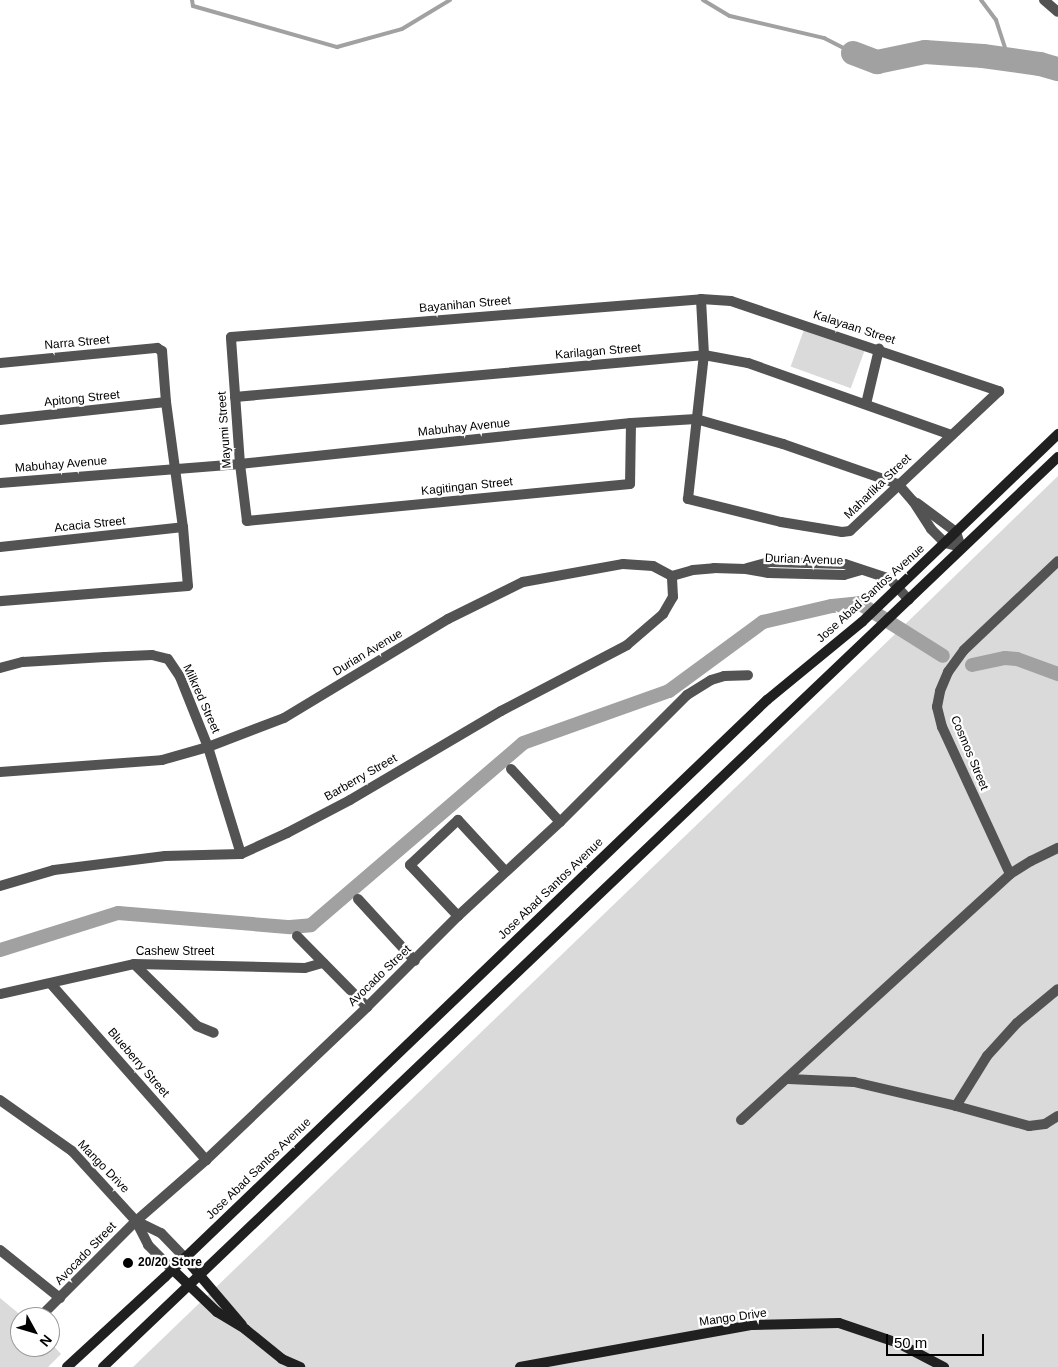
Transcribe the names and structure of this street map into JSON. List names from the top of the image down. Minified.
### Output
{"streets":{"main road":["Jose Abad Santos Avenue","Mango Drive"],"street":["Bayanihan Street","Kalayaan Street","Narra Street","Karilagan Street","Apitong Street","Mabuhay Avenue","Mayumi Street","Kagitingan Street","Maharlika Street","Acacia Street","Durian Avenue","Milkred Street","Cosmos Street","Barberry Street","Cashew Street","Avocado Street","Blueberry Street"]},"crossings":[["Bayanihan Street","Kalayaan Street"],["Bayanihan Street","Mayumi Street"],["Kalayaan Street","Maharlika Street"],["Narra Street","Apitong Street"],["Karilagan Street","Mayumi Street"],["Karilagan Street","Maharlika Street"],["Mabuhay Avenue","Mayumi Street"],["Mabuhay Avenue","Kagitingan Street"],["Mabuhay Avenue","Maharlika Street"],["Mabuhay Avenue","Jose Abad Santos Avenue"],["Mayumi Street","Kagitingan Street"],["Durian Avenue","Jose Abad Santos Avenue"],["Durian Avenue","Milkred Street"],["Durian Avenue","Barberry Street"],["Jose Abad Santos Avenue","Mango Drive"],["Milkred Street","Barberry Street"],["Cashew Street","Blueberry Street"],["Avocado Street","Blueberry Street"],["Avocado Street","Mango Drive"]],"places":["20/20 Store"],"scale_bar":"50 m","north":"bottom right"}
